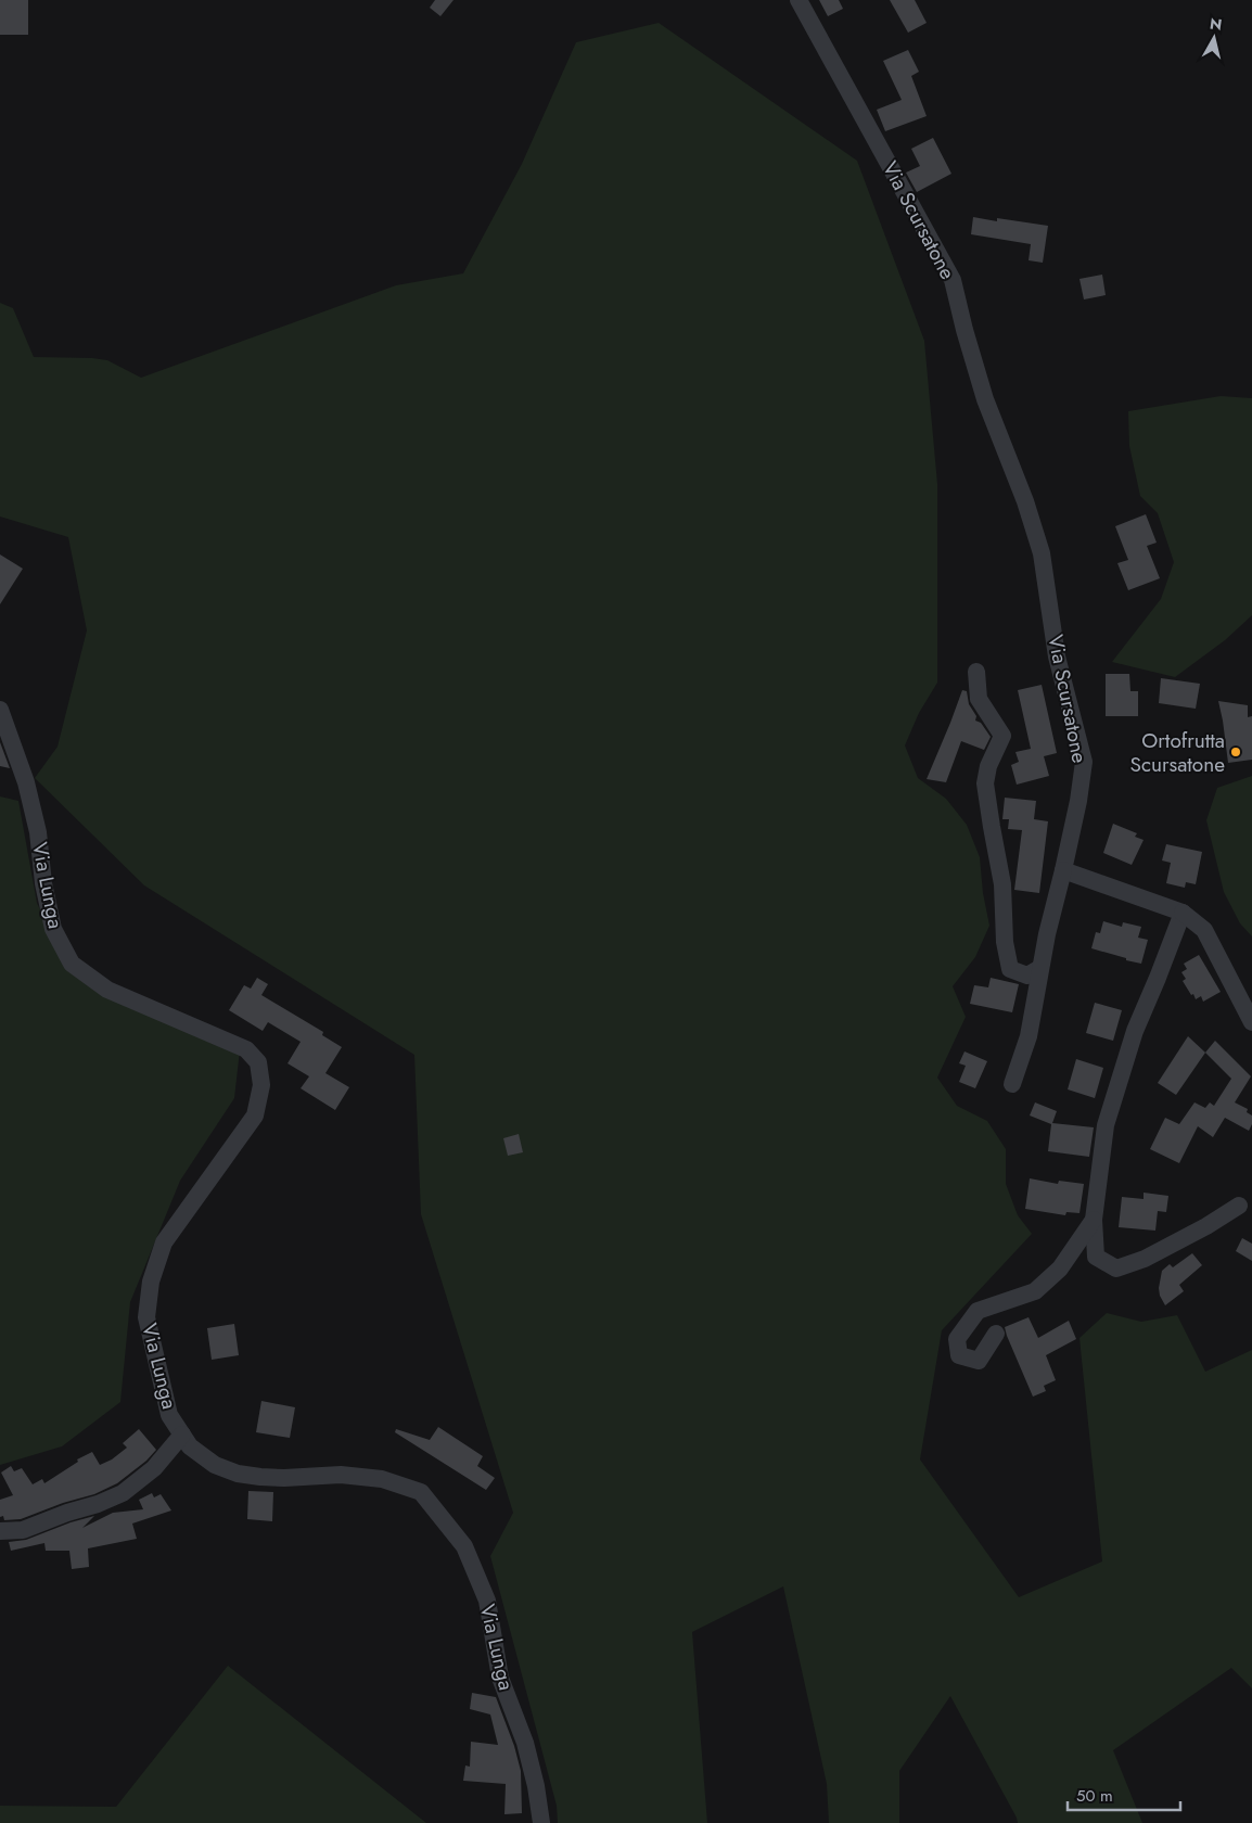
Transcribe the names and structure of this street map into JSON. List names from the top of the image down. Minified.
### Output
{"streets":{"street":["Via Scursatone","Via Lunga"]},"places":["Ortofrutta Scursatone"],"scale_bar":"50 m","north":"top"}
